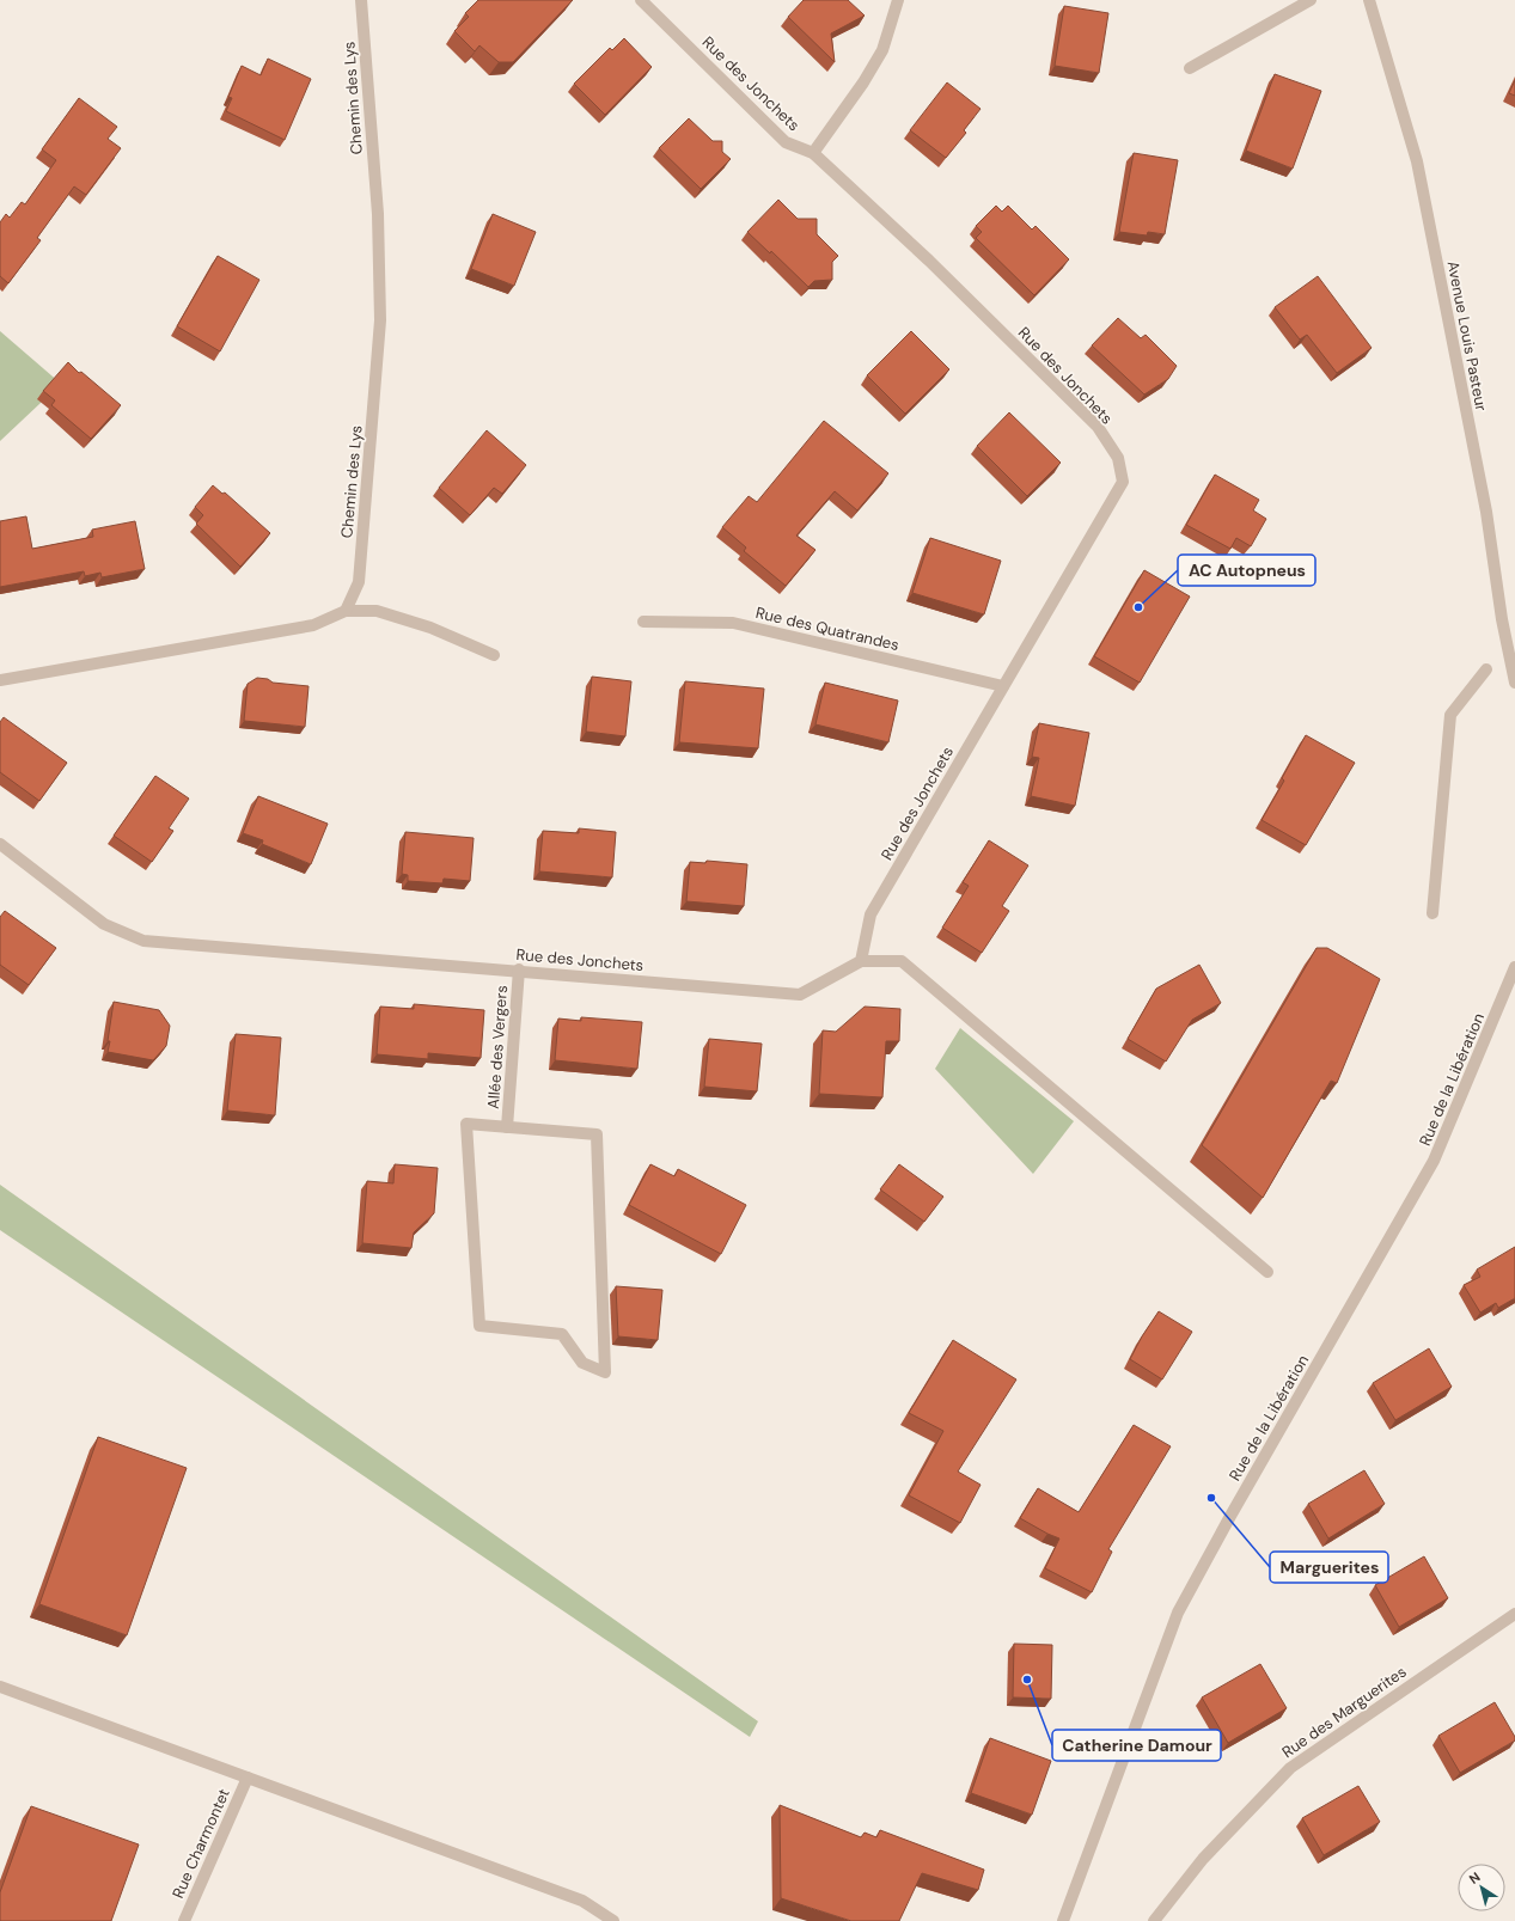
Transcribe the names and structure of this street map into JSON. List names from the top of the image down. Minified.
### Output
{"streets":{"street":["Rue des Jonchets","Chemin des Lys","Avenue Louis Pasteur","Rue des Quatrandes","Allée des Vergers","Rue de la Libération","Rue des Marguerites","Rue Charmontet"]},"crossings":[["Rue des Jonchets","Rue des Quatrandes"],["Rue des Jonchets","Allée des Vergers"]],"places":["AC Autopneus","Marguerites","Catherine Damour"],"north":"top left"}
